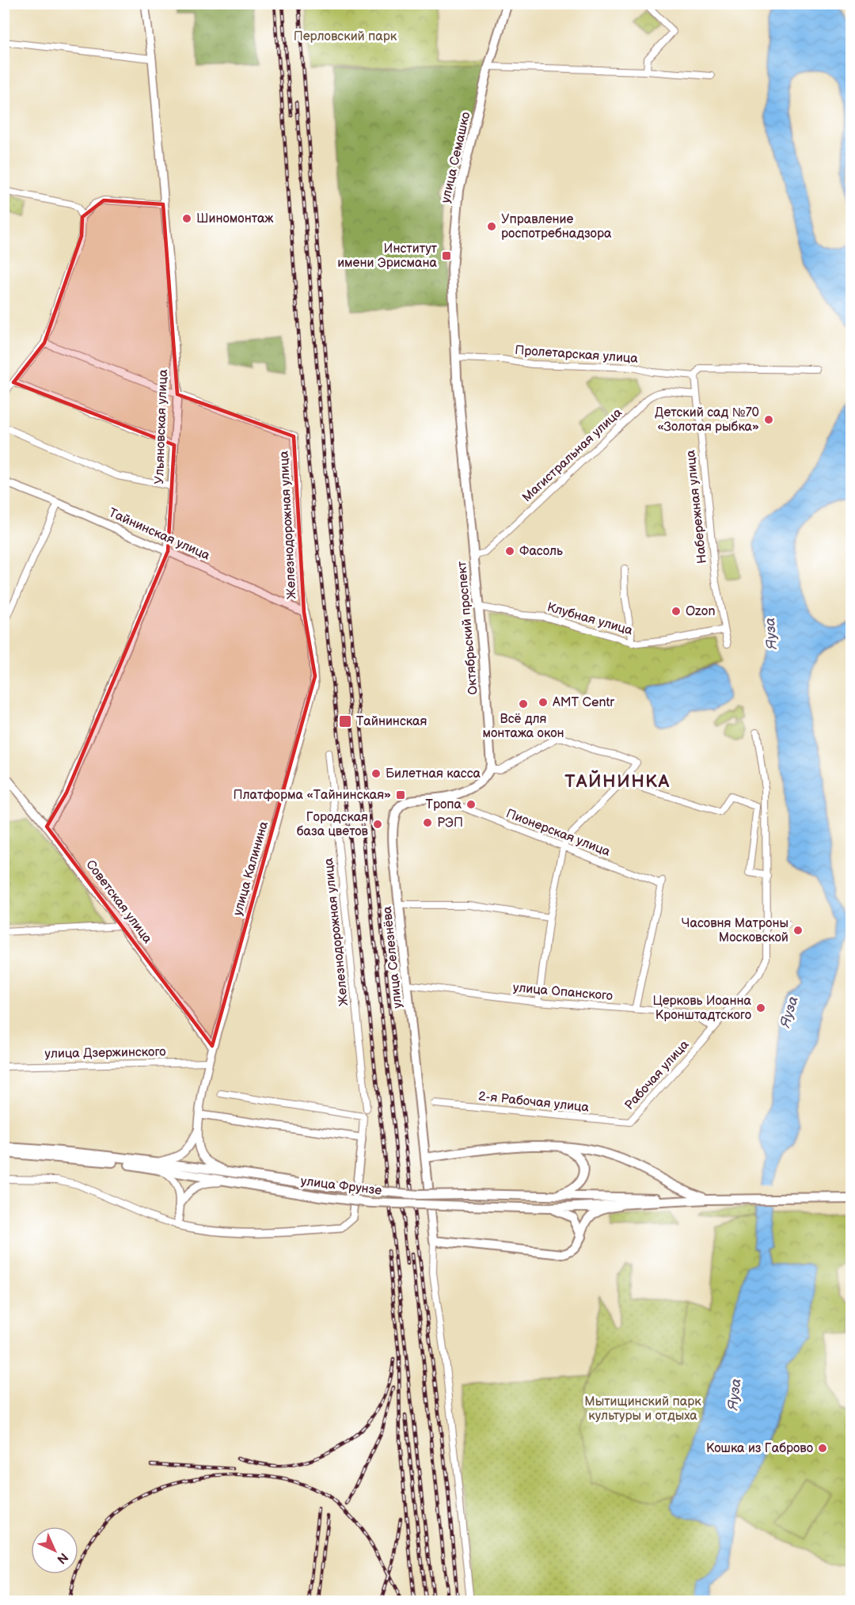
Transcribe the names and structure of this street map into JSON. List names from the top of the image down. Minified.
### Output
{"streets":{"main road":["улица Семашко","Октябрьский проспект","улица Селезнёва","улица Фрунзе"],"street":["Пролетарская улица","Ульяновская улица","Магистральная улица","Набережная улица","Железнодорожная улица","Тайнинская улица","Клубная улица","Пионерская улица","улица Калинина","Советская улица","улица Опанского","улица Дзержинского","Рабочая улица","2-я Рабочая улица"]},"crossings":[["улица Семашко","Пролетарская улица"],["улица Семашко","Октябрьский проспект"],["Пролетарская улица","Набережная улица"],["Ульяновская улица","Железнодорожная улица"],["Ульяновская улица","Тайнинская улица"],["Ульяновская улица","Советская улица"],["Магистральная улица","Набережная улица"],["Магистральная улица","Октябрьский проспект"],["Набережная улица","Клубная улица"],["Железнодорожная улица","Тайнинская улица"],["Железнодорожная улица","улица Калинина"],["Тайнинская улица","улица Калинина"],["Клубная улица","Октябрьский проспект"],["Пионерская улица","улица Селезнёва"],["Пионерская улица","улица Опанского"],["улица Калинина","Советская улица"],["улица Калинина","улица Дзержинского"],["улица Селезнёва","улица Опанского"],["улица Опанского","Рабочая улица"],["Рабочая улица","2-я Рабочая улица"]],"districts":["ТАЙНИНКА"],"water":["Яуза"],"parks":["Перловский парк","Мытищинский парк культуры и отдыха"],"places":{"other":["Шиномонтаж","Управление роспотребнадзора","Детский сад №70 «Золотая рыбка»","Фасоль","Ozon","AMT Centr","Всё для монтажа окон","Билетная касса","Тропа","РЭП","Городская база цветов","Часовня Матроны Московской","Церковь Иоанна Кронштадтского","Кошка из Габрово"],"transit":["Институт имени Эрисмана","Тайнинская","Платформа «Тайнинская»"]},"north":"bottom right"}
